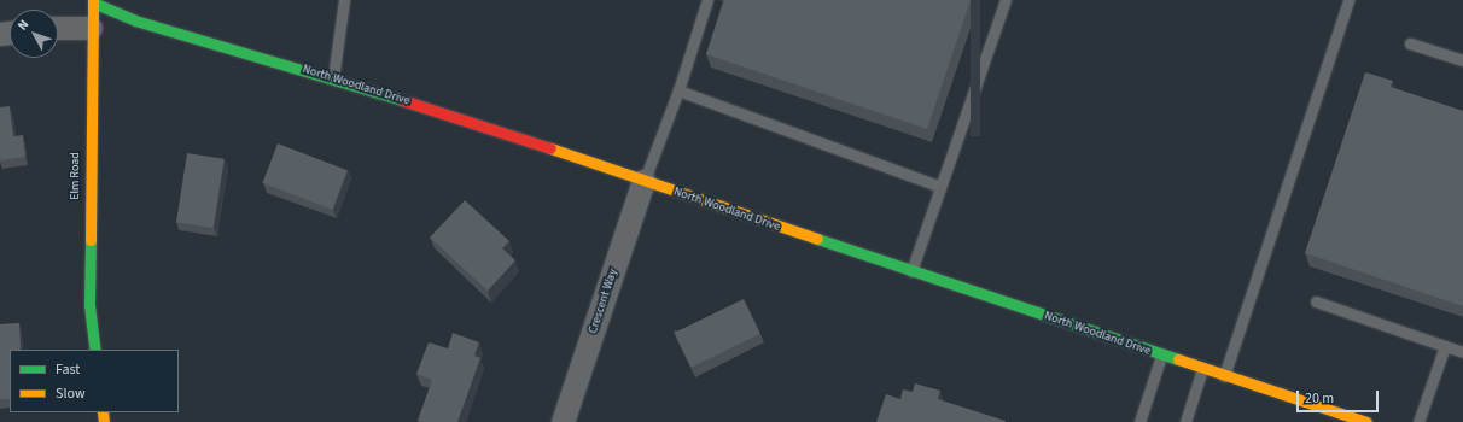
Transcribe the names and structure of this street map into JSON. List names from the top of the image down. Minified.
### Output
{"streets":{"street":["North Woodland Drive","Elm Road","Crescent Way"]},"crossings":[["North Woodland Drive","Elm Road"],["North Woodland Drive","Crescent Way"]],"legend":["Fast","Slow"],"scale_bar":"20 m","north":"top left"}
